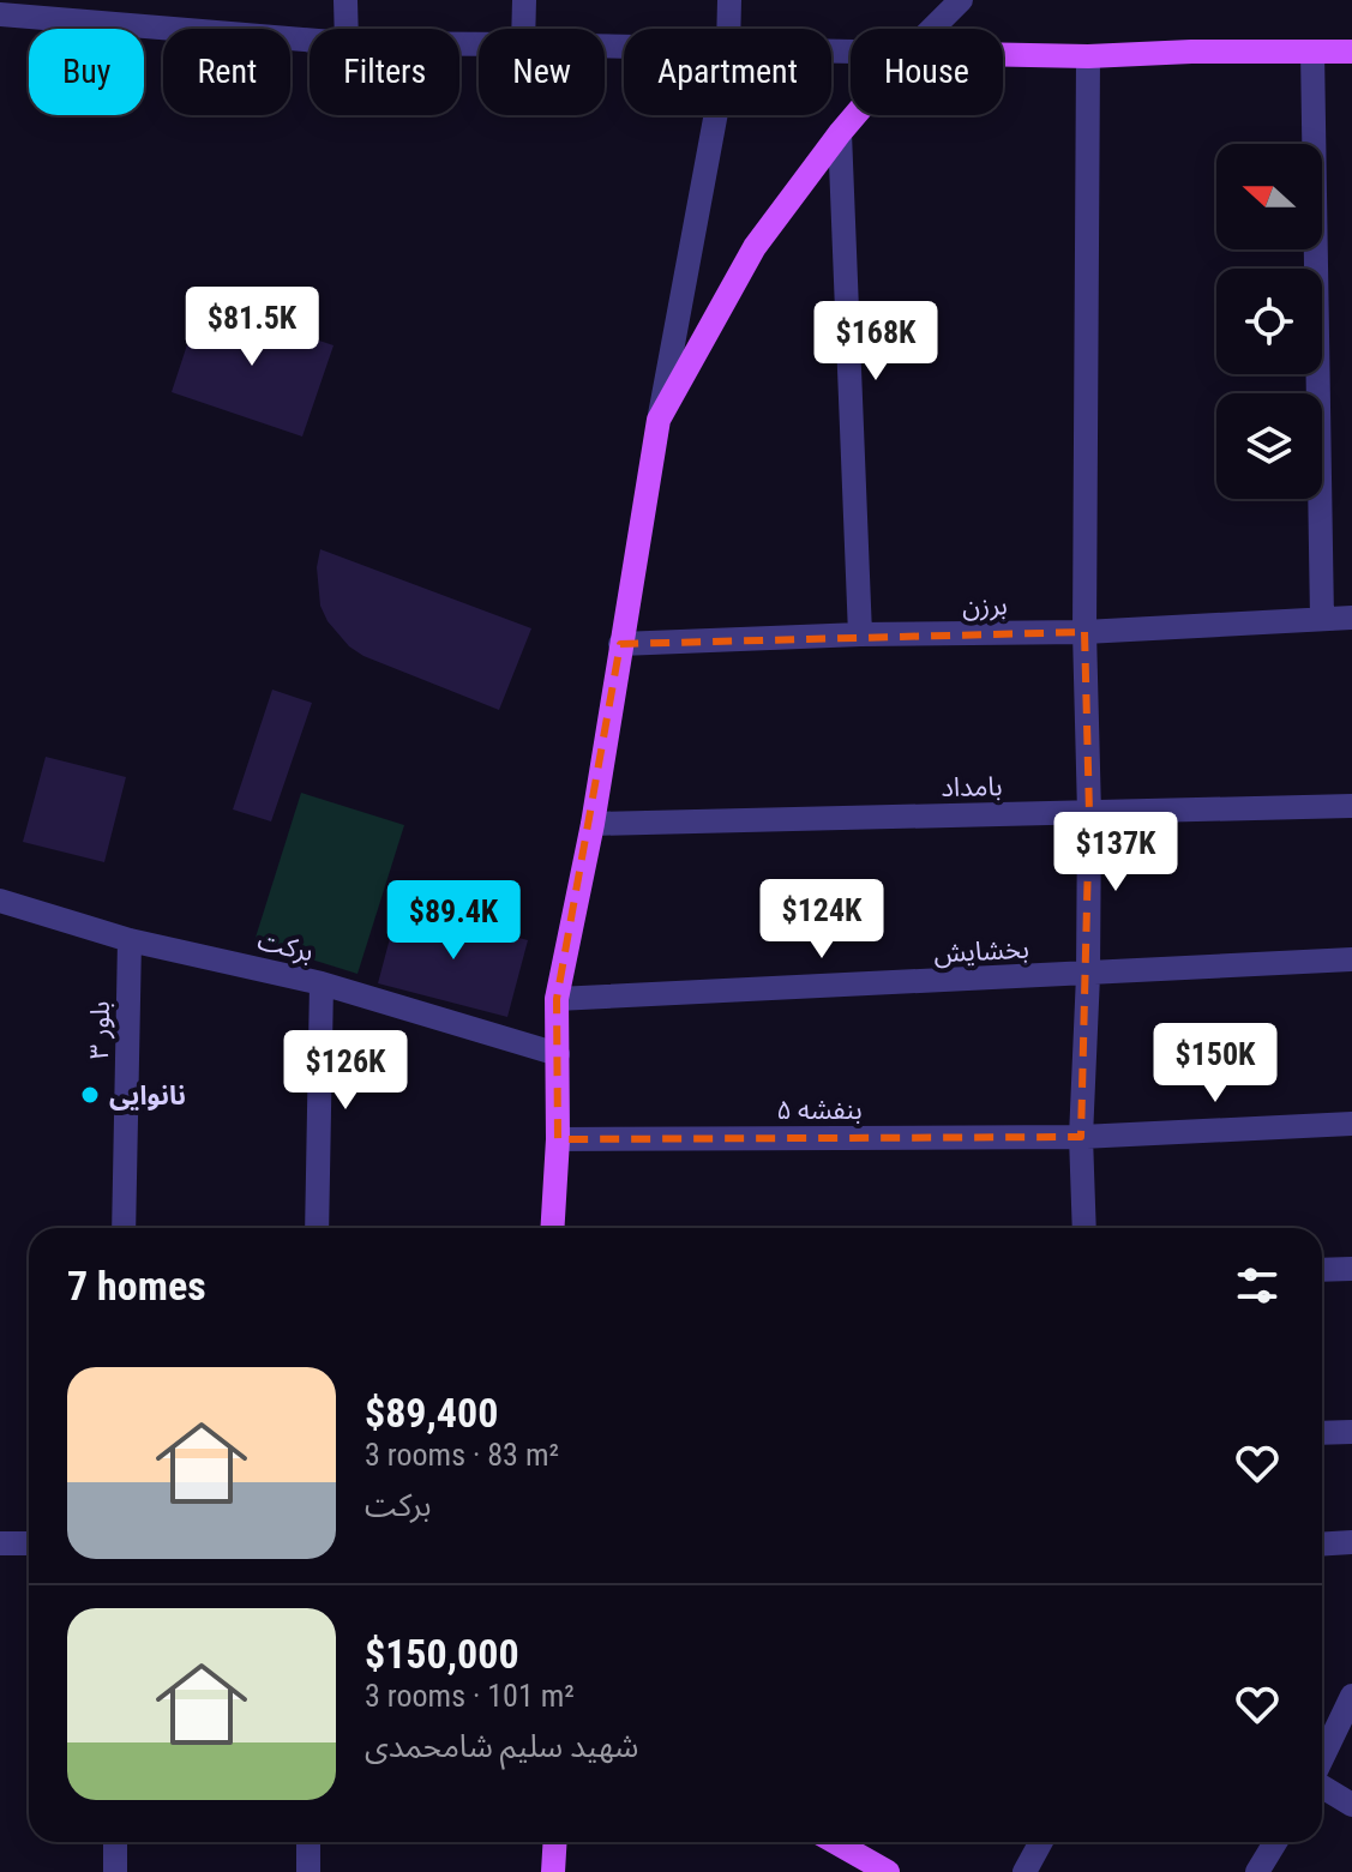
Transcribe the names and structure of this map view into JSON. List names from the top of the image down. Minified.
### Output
{"streets":{"street":["برزن","بامداد","برکت","بخشایش","بلور ۳","بنفشه ۵"]},"crossings":[["برکت","بلور ۳"]],"places":["نانوایی"],"north":"left","page":{"chip":["Buy","Rent","Filters","New","Apartment","House"],"price":["$81.5K","$168K","$137K","$124K","$89.4K","$150K","$126K"],"heading":"7 homes","list":[{"name":"$89,400","note":"3 rooms · 83 m² · برکت"},{"name":"$150,000","note":"3 rooms · 101 m² · شهید سلیم شامحمدی"}]}}
